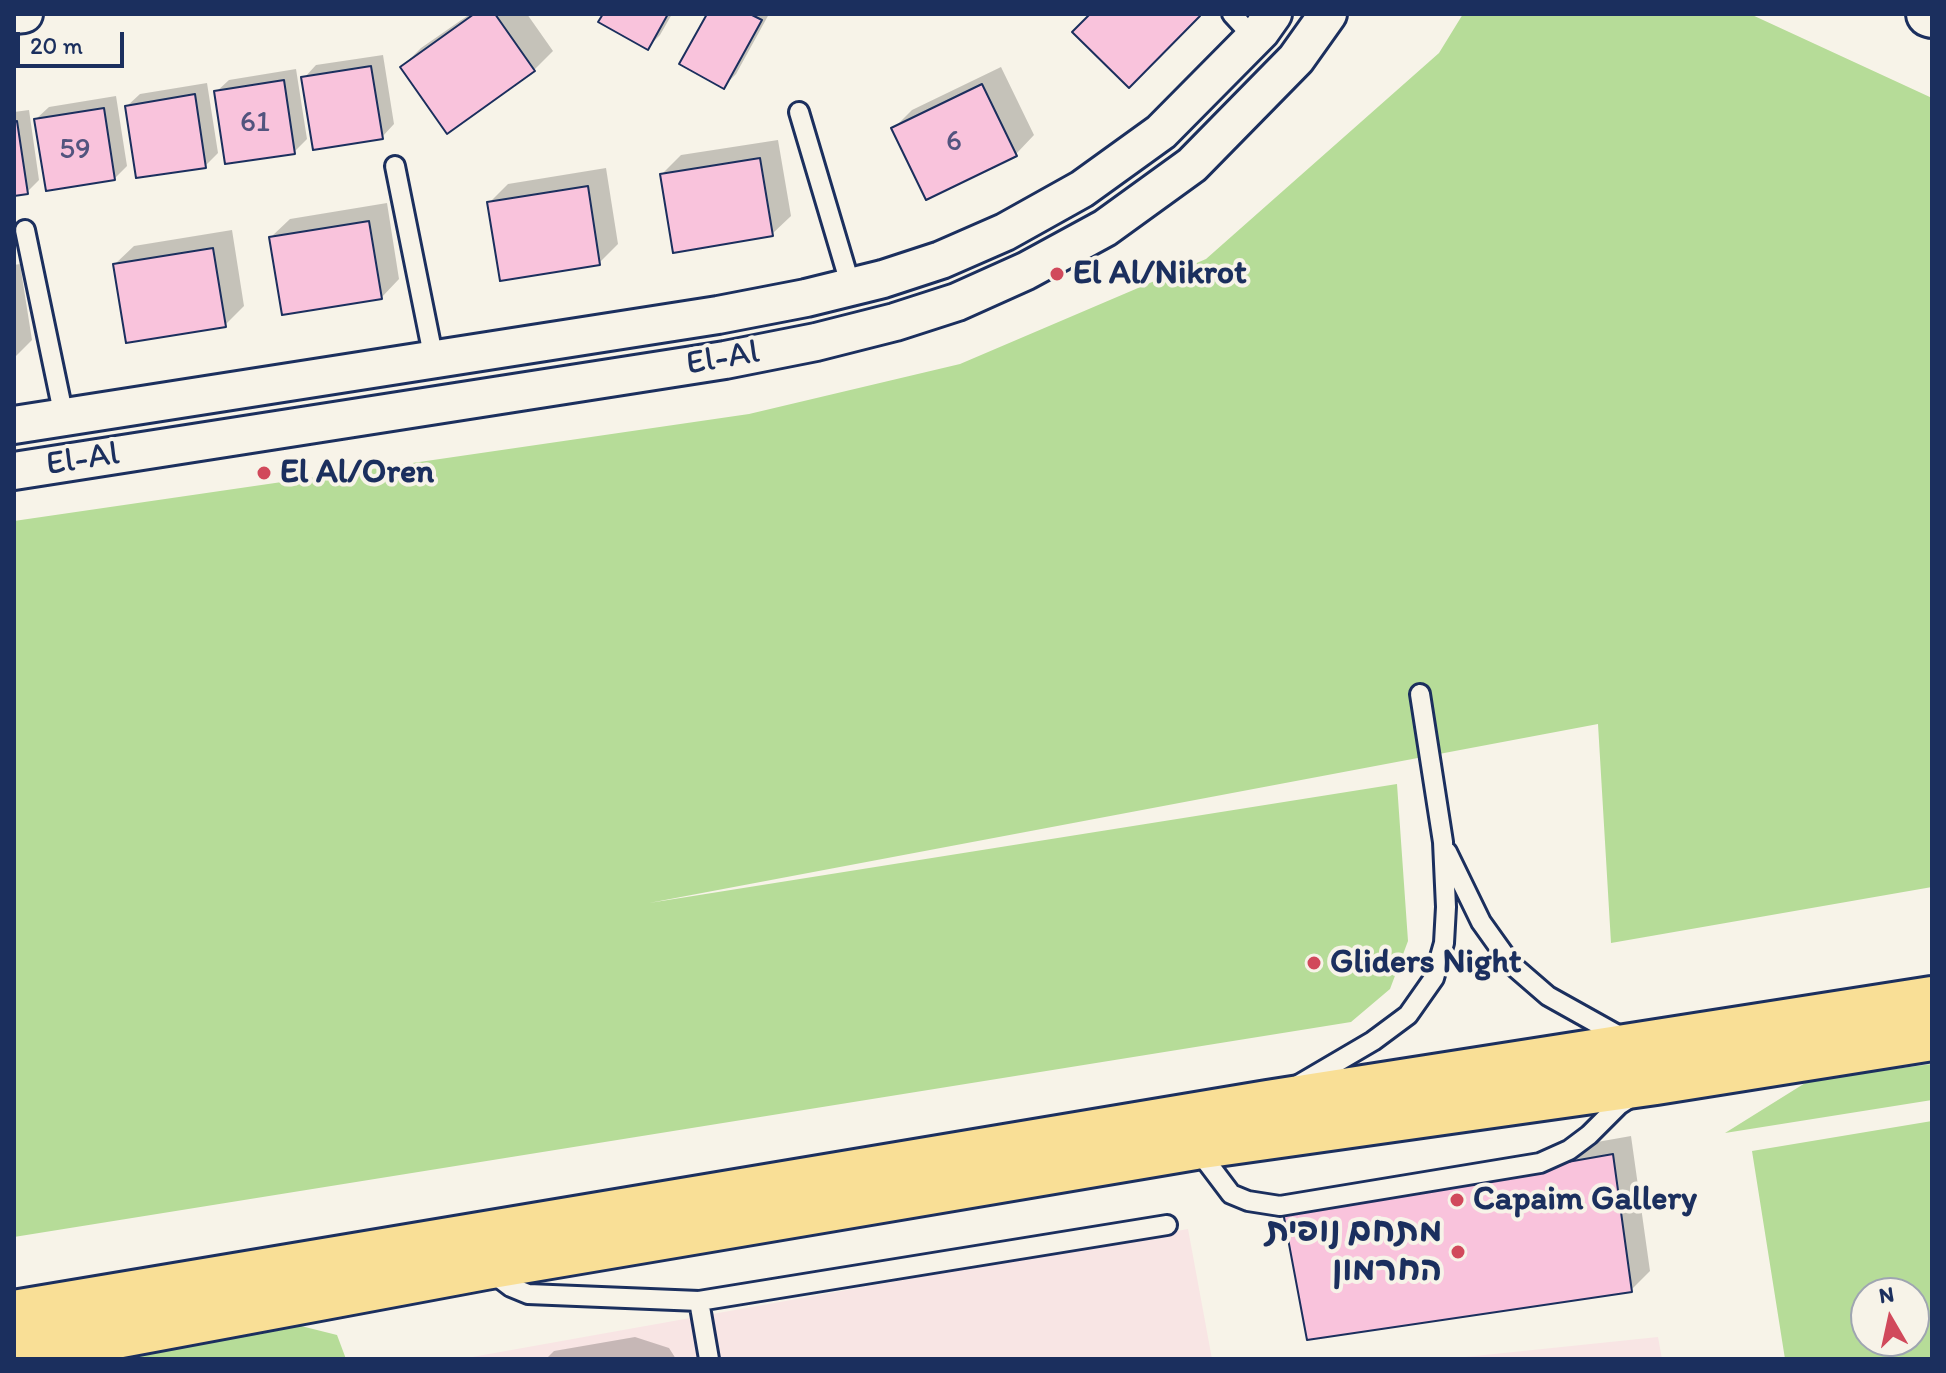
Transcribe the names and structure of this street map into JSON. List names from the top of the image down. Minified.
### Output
{"streets":{"street":["El-Al"]},"places":["El Al/Nikrot","El Al/Oren","Gliders Night","Capaim Gallery","מתחם נופית החרמון"],"house_numbers":["61","6","59"],"scale_bar":"20 m","north":"top"}
